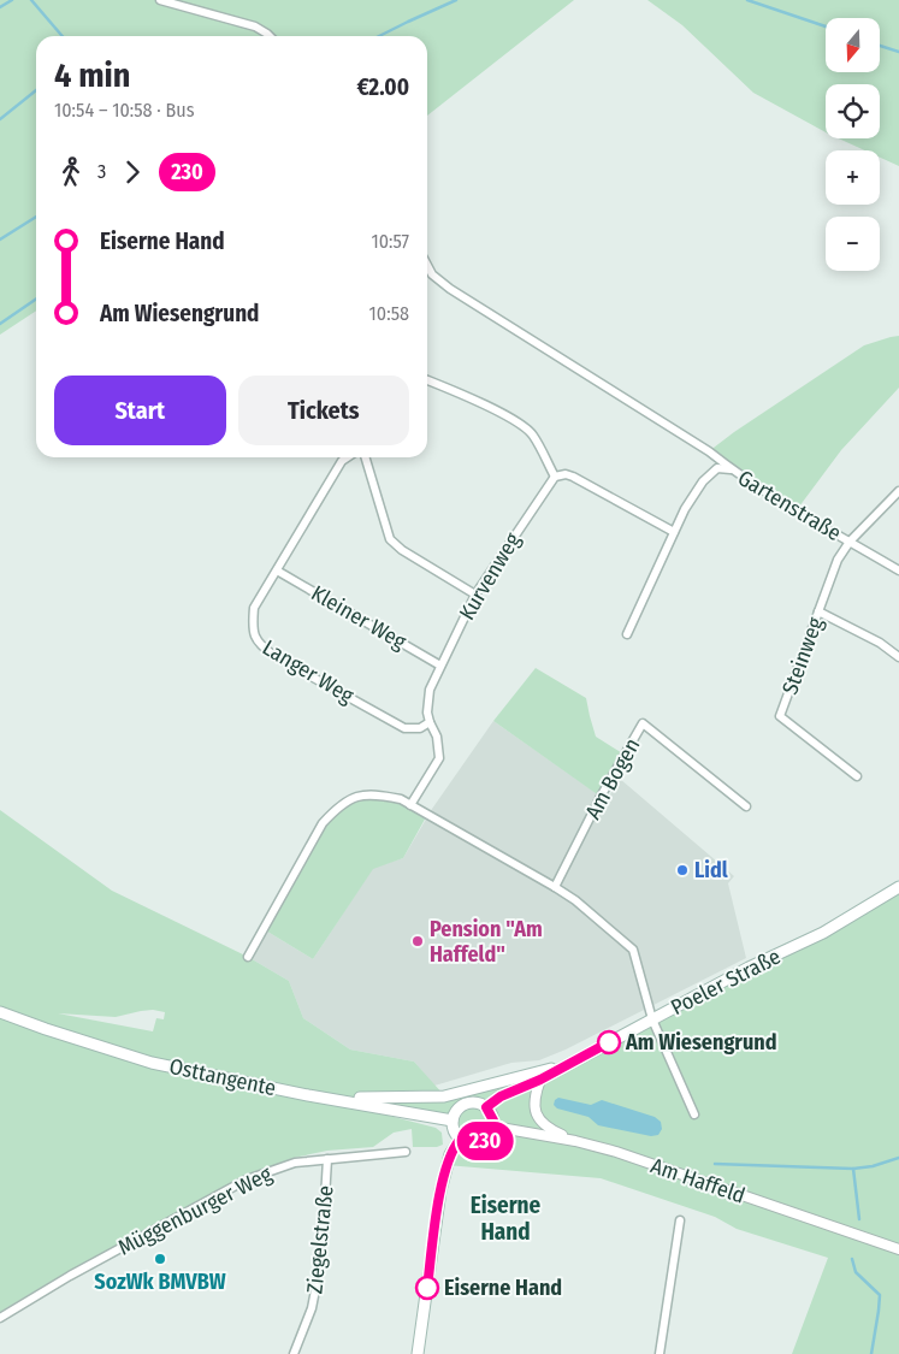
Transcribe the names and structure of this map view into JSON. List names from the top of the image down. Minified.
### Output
{"streets":{"main road":["Poeler Straße","Osttangente"],"street":["Gartenstraße","Kurvenweg","Kleiner Weg","Steinweg","Langer Weg","Am Bogen","Am Haffeld","Müggenburger Weg","Ziegelstraße"]},"crossings":[["Gartenstraße","Steinweg"],["Kurvenweg","Kleiner Weg"],["Kurvenweg","Langer Weg"],["Kleiner Weg","Langer Weg"],["Poeler Straße","Osttangente"],["Poeler Straße","Am Haffeld"],["Osttangente","Am Haffeld"],["Müggenburger Weg","Ziegelstraße"]],"districts":["Eiserne Hand"],"places":["Lidl","Pension \"Am Haffeld\"","Am Wiesengrund","SozWk BMVBW","Eiserne Hand"],"lines":["bus line 230"],"north":"bottom","page":{"on_map":"230","map_buttons":["+","−"],"heading":["4 min","10:54 – 10:58 · Bus","€2.00"],"legs":["3","230"],"list":[{"name":"Eiserne Hand","value":"10:57"},{"name":"Am Wiesengrund","value":"10:58"}],"buttons":["Start","Tickets"]}}
